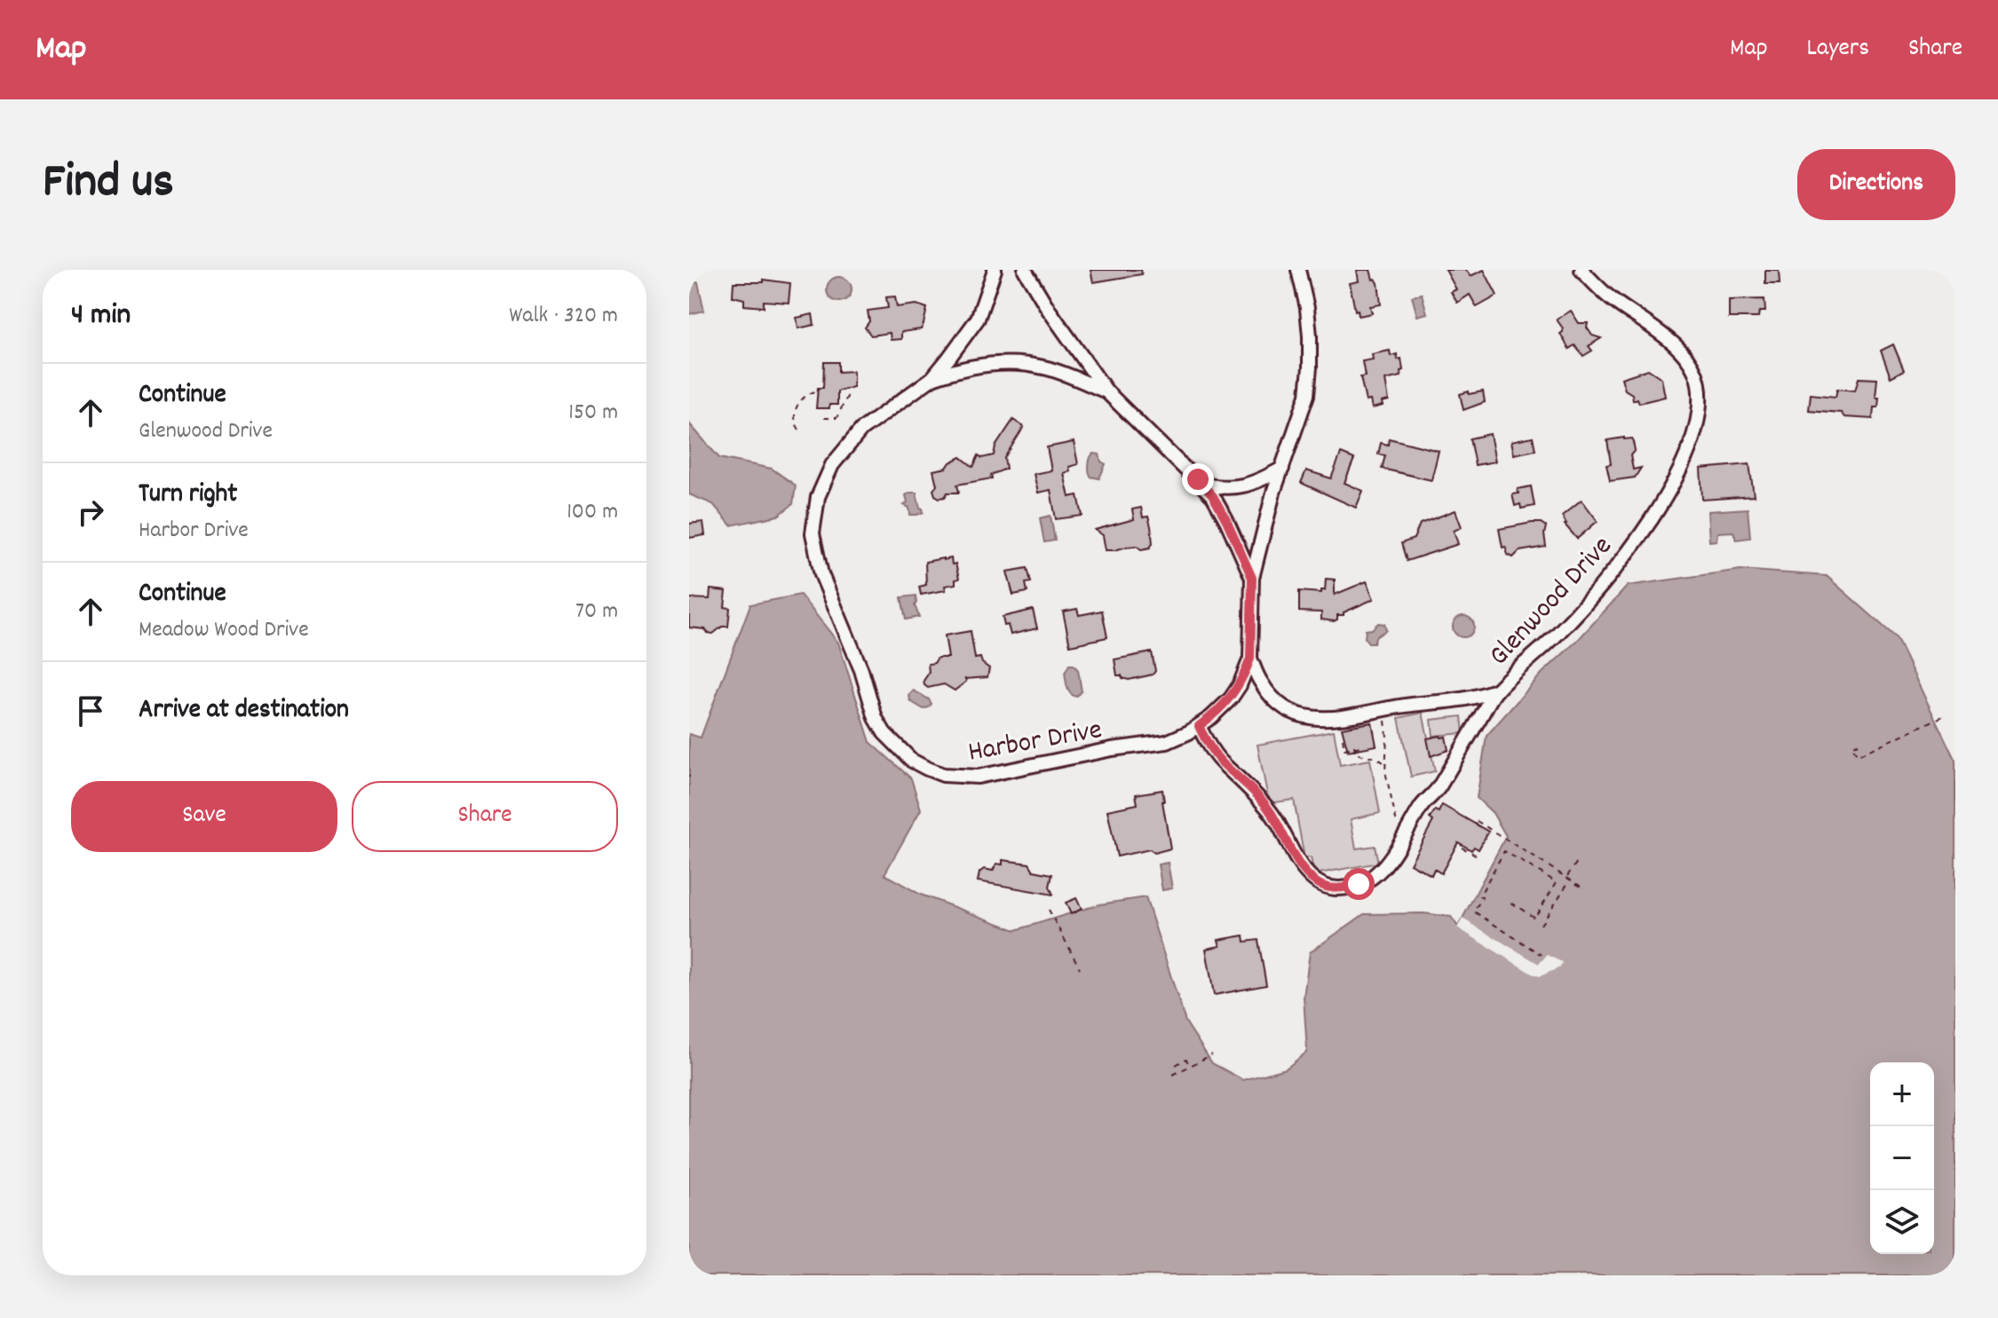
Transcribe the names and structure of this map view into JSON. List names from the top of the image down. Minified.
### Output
{"streets":{"street":["Glenwood Drive","Harbor Drive"]},"crossings":[["Glenwood Drive","Harbor Drive"]],"page":{"header":"Map","nav":["Map","Layers","Share"],"title":"Find us","buttons":["Directions",["Save","Share"]],"heading":["4 min","Walk · 320 m"],"list":[["Continue","Glenwood Drive","150 m"],["Turn right","Harbor Drive","100 m"],["Continue","Meadow Wood Drive","70 m"],"Arrive at destination"],"map_buttons":["+","−"]}}
